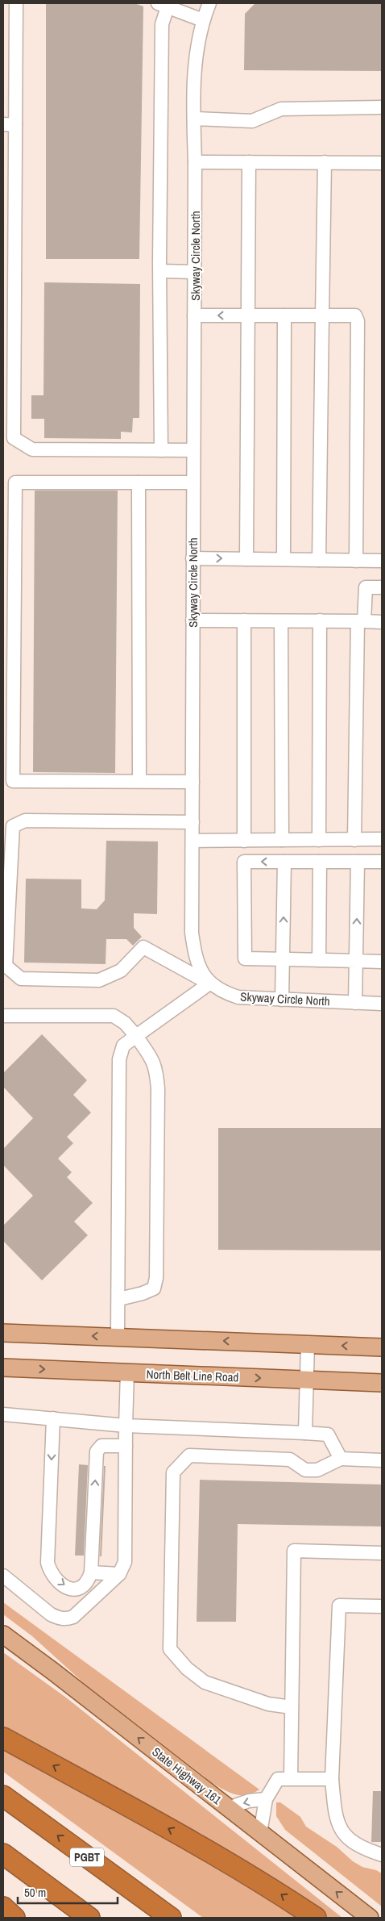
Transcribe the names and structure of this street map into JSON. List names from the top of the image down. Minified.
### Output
{"streets":{"highway":["PGBT"],"main road":["North Belt Line Road","State Highway 161"],"street":["Skyway Circle North"]},"one_way":["State Highway 161"],"scale_bar":"50 m"}
